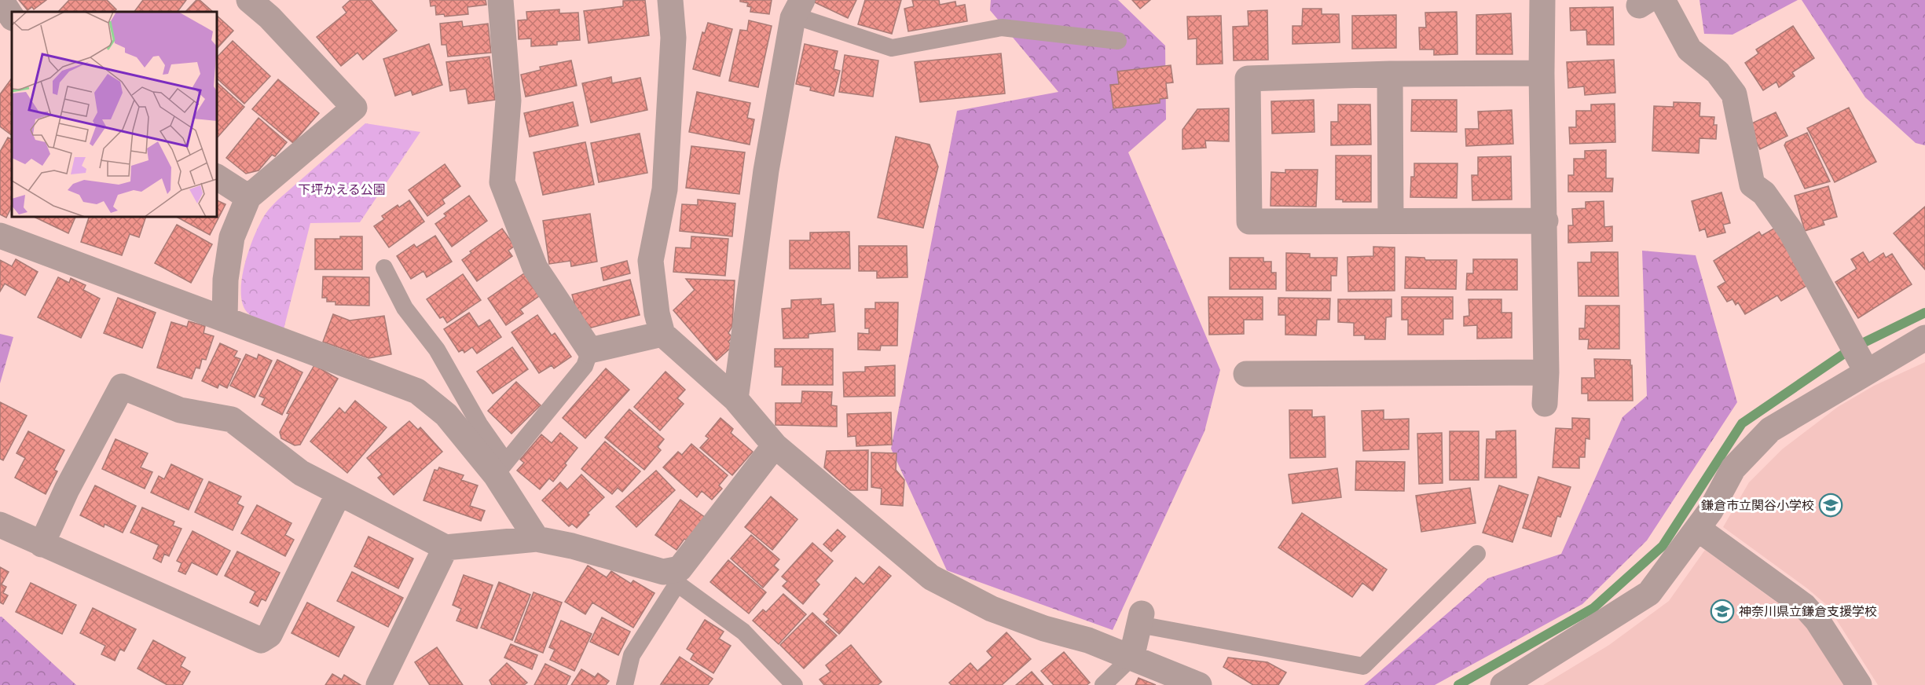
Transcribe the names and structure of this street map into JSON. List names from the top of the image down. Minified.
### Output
{"parks":["下坪かえる公園"],"places":{"school or university":["鎌倉市立関谷小学校","神奈川県立鎌倉支援学校"]}}
